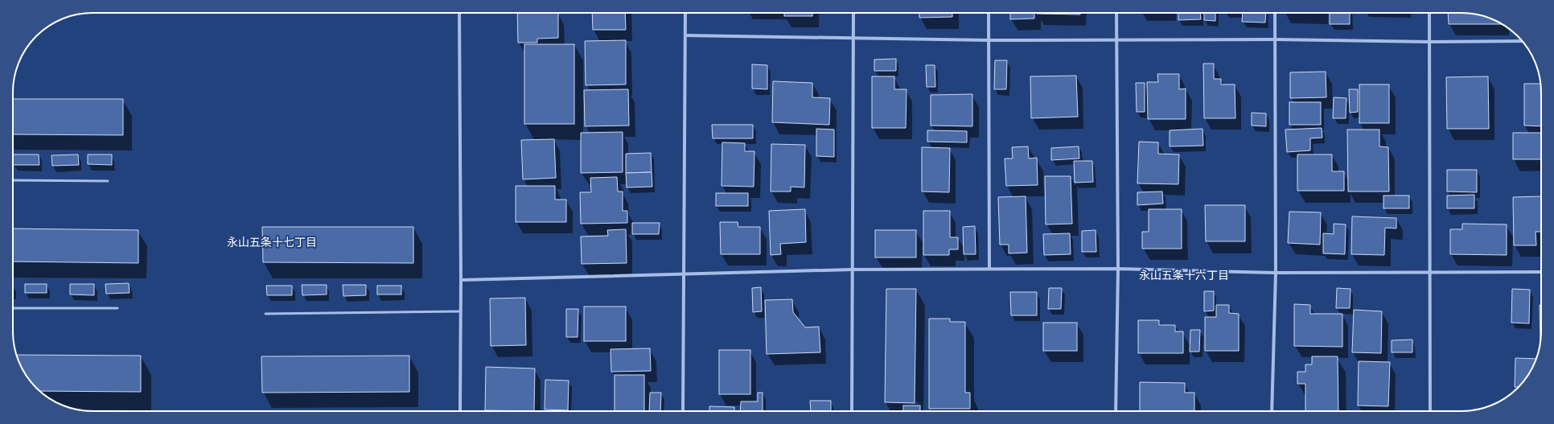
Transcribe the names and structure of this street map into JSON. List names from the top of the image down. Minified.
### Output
{"districts":["永山五条十七丁目","永山五条十六丁目"]}
